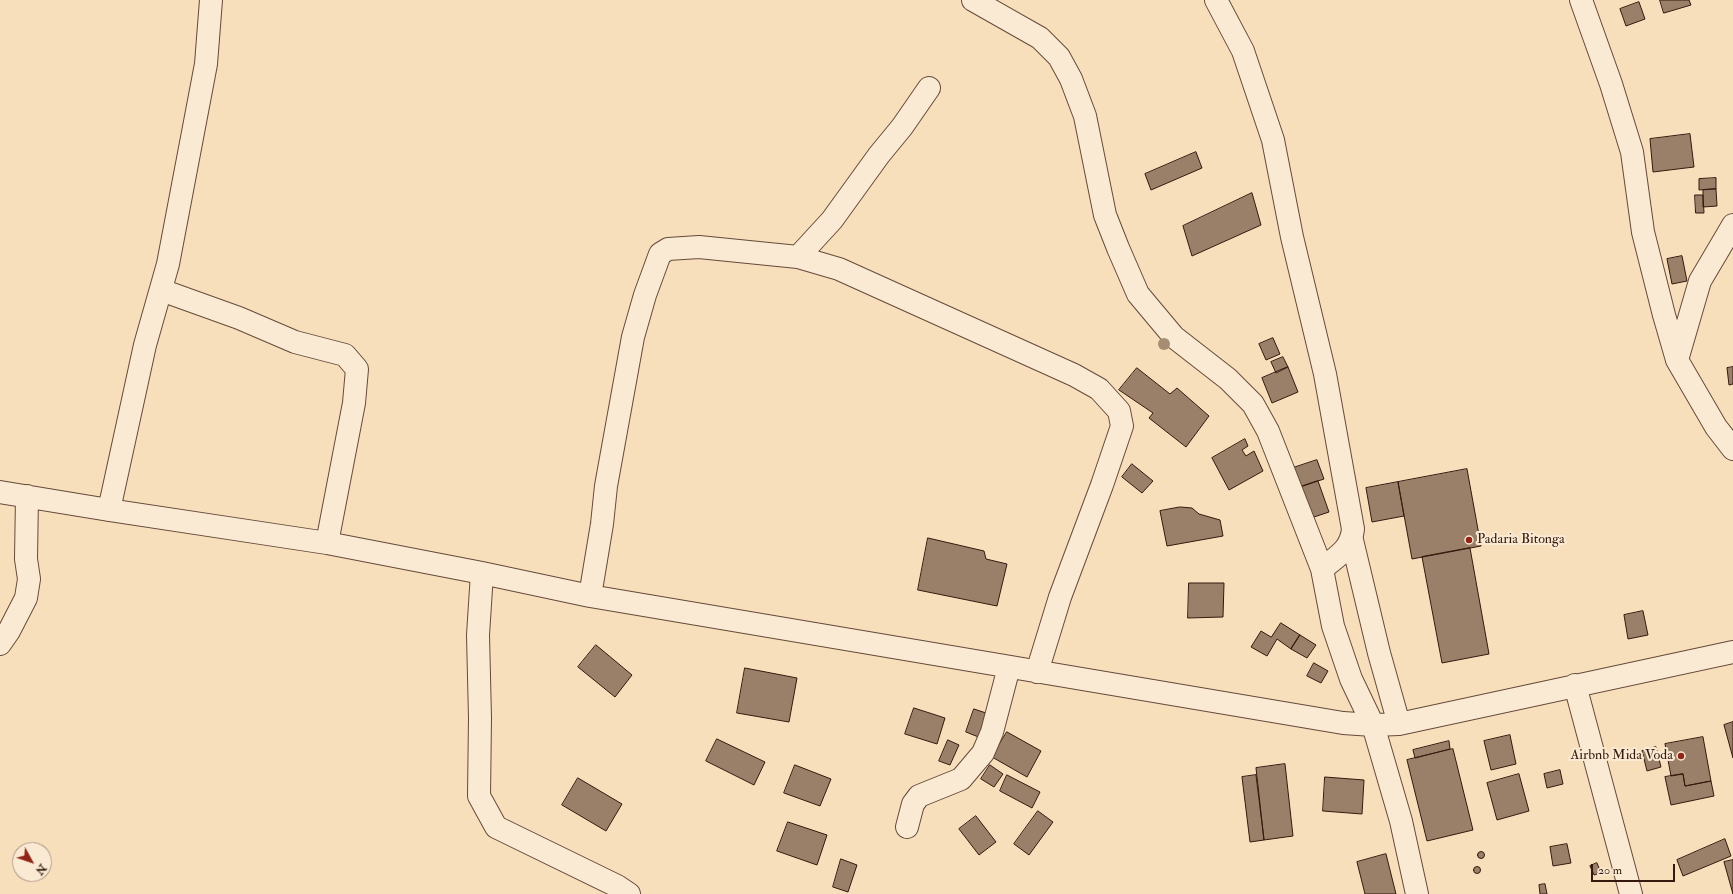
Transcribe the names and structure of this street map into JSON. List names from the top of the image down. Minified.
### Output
{"places":["Padaria Bitonga","Airbnb Mida Voda"],"scale_bar":"20 m","north":"bottom right"}
